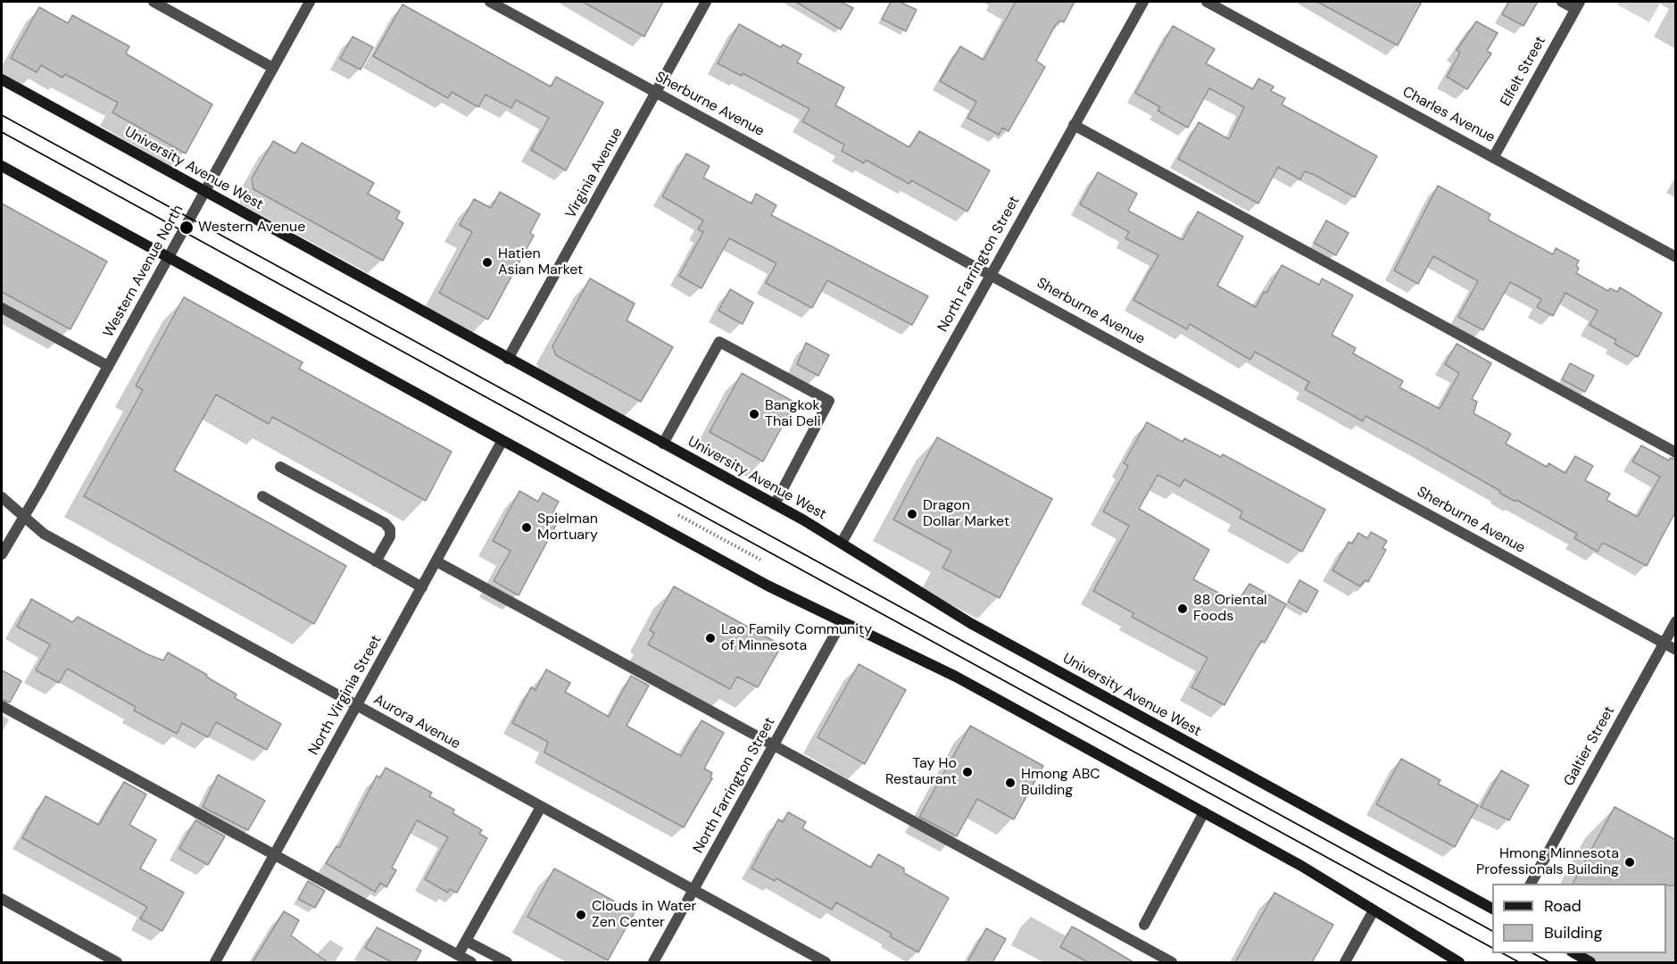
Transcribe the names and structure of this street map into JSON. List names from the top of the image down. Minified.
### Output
{"streets":{"main road":["University Avenue West"],"street":["Elfelt Street","Sherburne Avenue","Charles Avenue","Virginia Avenue","North Farrington Street","Western Avenue North","North Virginia Street","Aurora Avenue","Galtier Street"]},"crossings":[["Elfelt Street","Charles Avenue"],["Sherburne Avenue","Virginia Avenue"],["Sherburne Avenue","North Farrington Street"],["Sherburne Avenue","Galtier Street"],["University Avenue West","Virginia Avenue"],["University Avenue West","North Farrington Street"],["University Avenue West","Western Avenue North"],["North Farrington Street","Aurora Avenue"],["Western Avenue North","Aurora Avenue"],["North Virginia Street","Aurora Avenue"]],"places":["Western Avenue","Hatien Asian Market","Bangkok Thai Deli","Dragon Dollar Market","Spielman Mortuary","88 Oriental Foods","Lao Family Community of Minnesota","Tay Ho Restaurant","Hmong ABC Building","Hmong Minnesota Professionals Building","Clouds in Water Zen Center"],"legend":["Road","Building"]}
